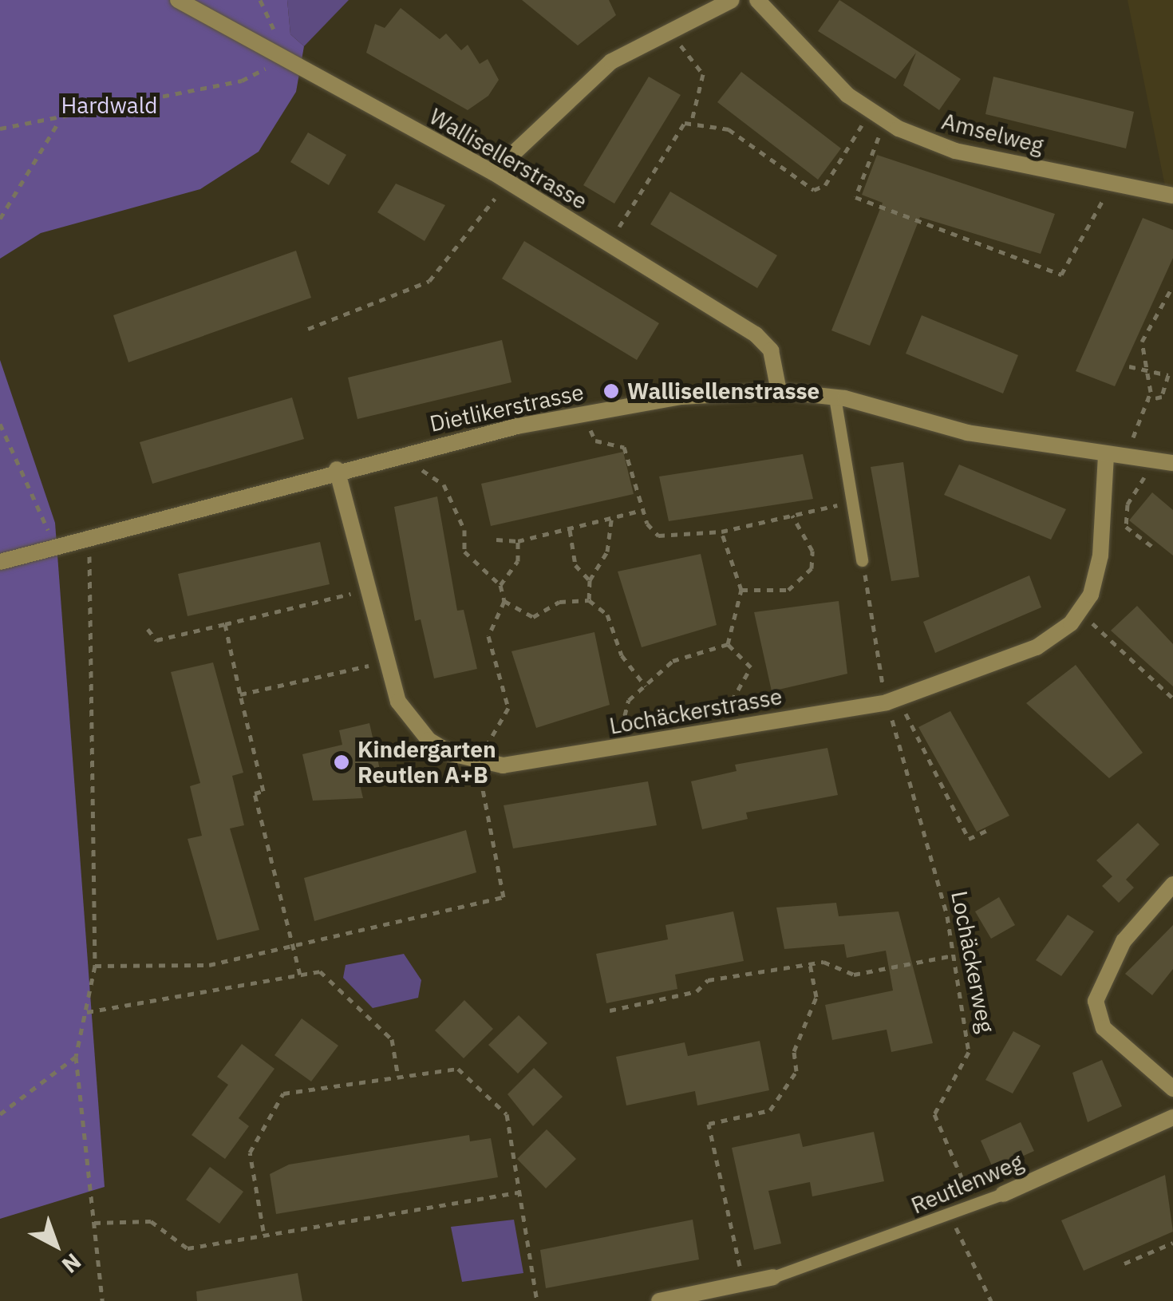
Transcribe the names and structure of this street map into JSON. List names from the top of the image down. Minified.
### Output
{"streets":{"street":["Amselweg","Wallisellerstrasse","Dietlikerstrasse","Lochäckerstrasse","Reutlenweg"],"path":["Lochäckerweg"]},"crossings":[["Wallisellerstrasse","Dietlikerstrasse"],["Dietlikerstrasse","Lochäckerstrasse"],["Lochäckerweg","Reutlenweg"]],"parks":["Hardwald"],"places":["Wallisellenstrasse","Kindergarten Reutlen A+B"],"north":"bottom right"}
